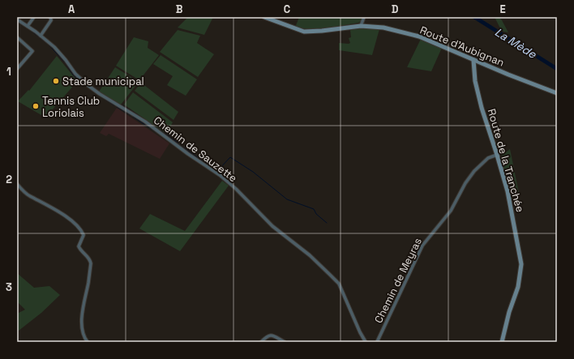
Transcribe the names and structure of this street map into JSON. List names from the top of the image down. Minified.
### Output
{"streets":{"street":["Route d'Aubignan","Chemin de Sauzette","Route de la Tranchée","Chemin de Meyras"]},"crossings":[["Route d'Aubignan","Route de la Tranchée"],["Route de la Tranchée","Chemin de Meyras"]],"water":["La Mède"],"places":["Stade municipal","Tennis Club Loriolais"],"grid":{"columns":["A","B","C","D","E"],"rows":["1","2","3"]}}
